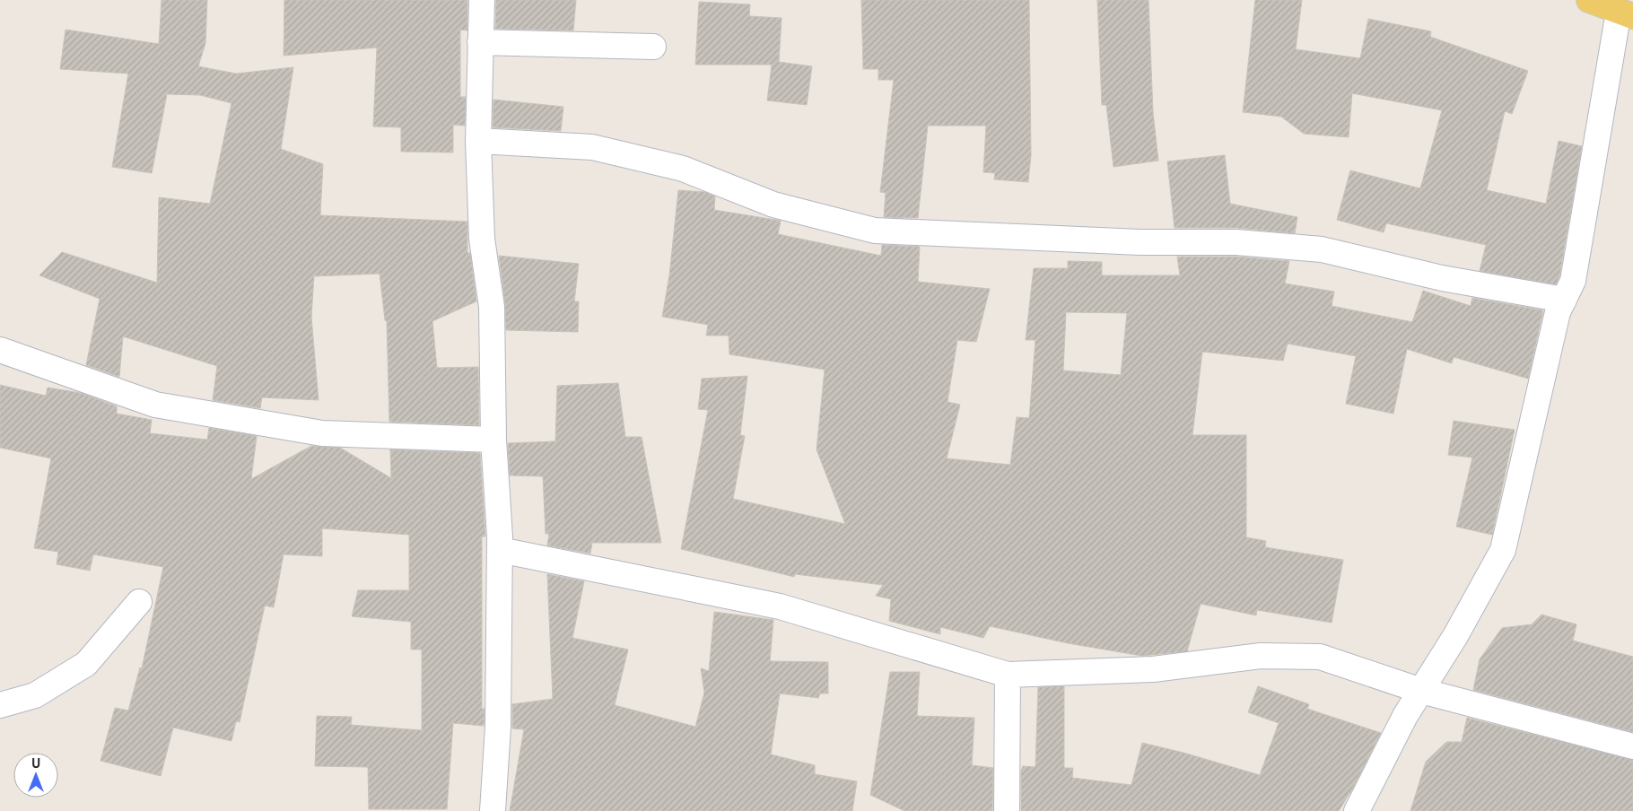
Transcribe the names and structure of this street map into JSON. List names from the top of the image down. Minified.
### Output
{"north":"top"}
